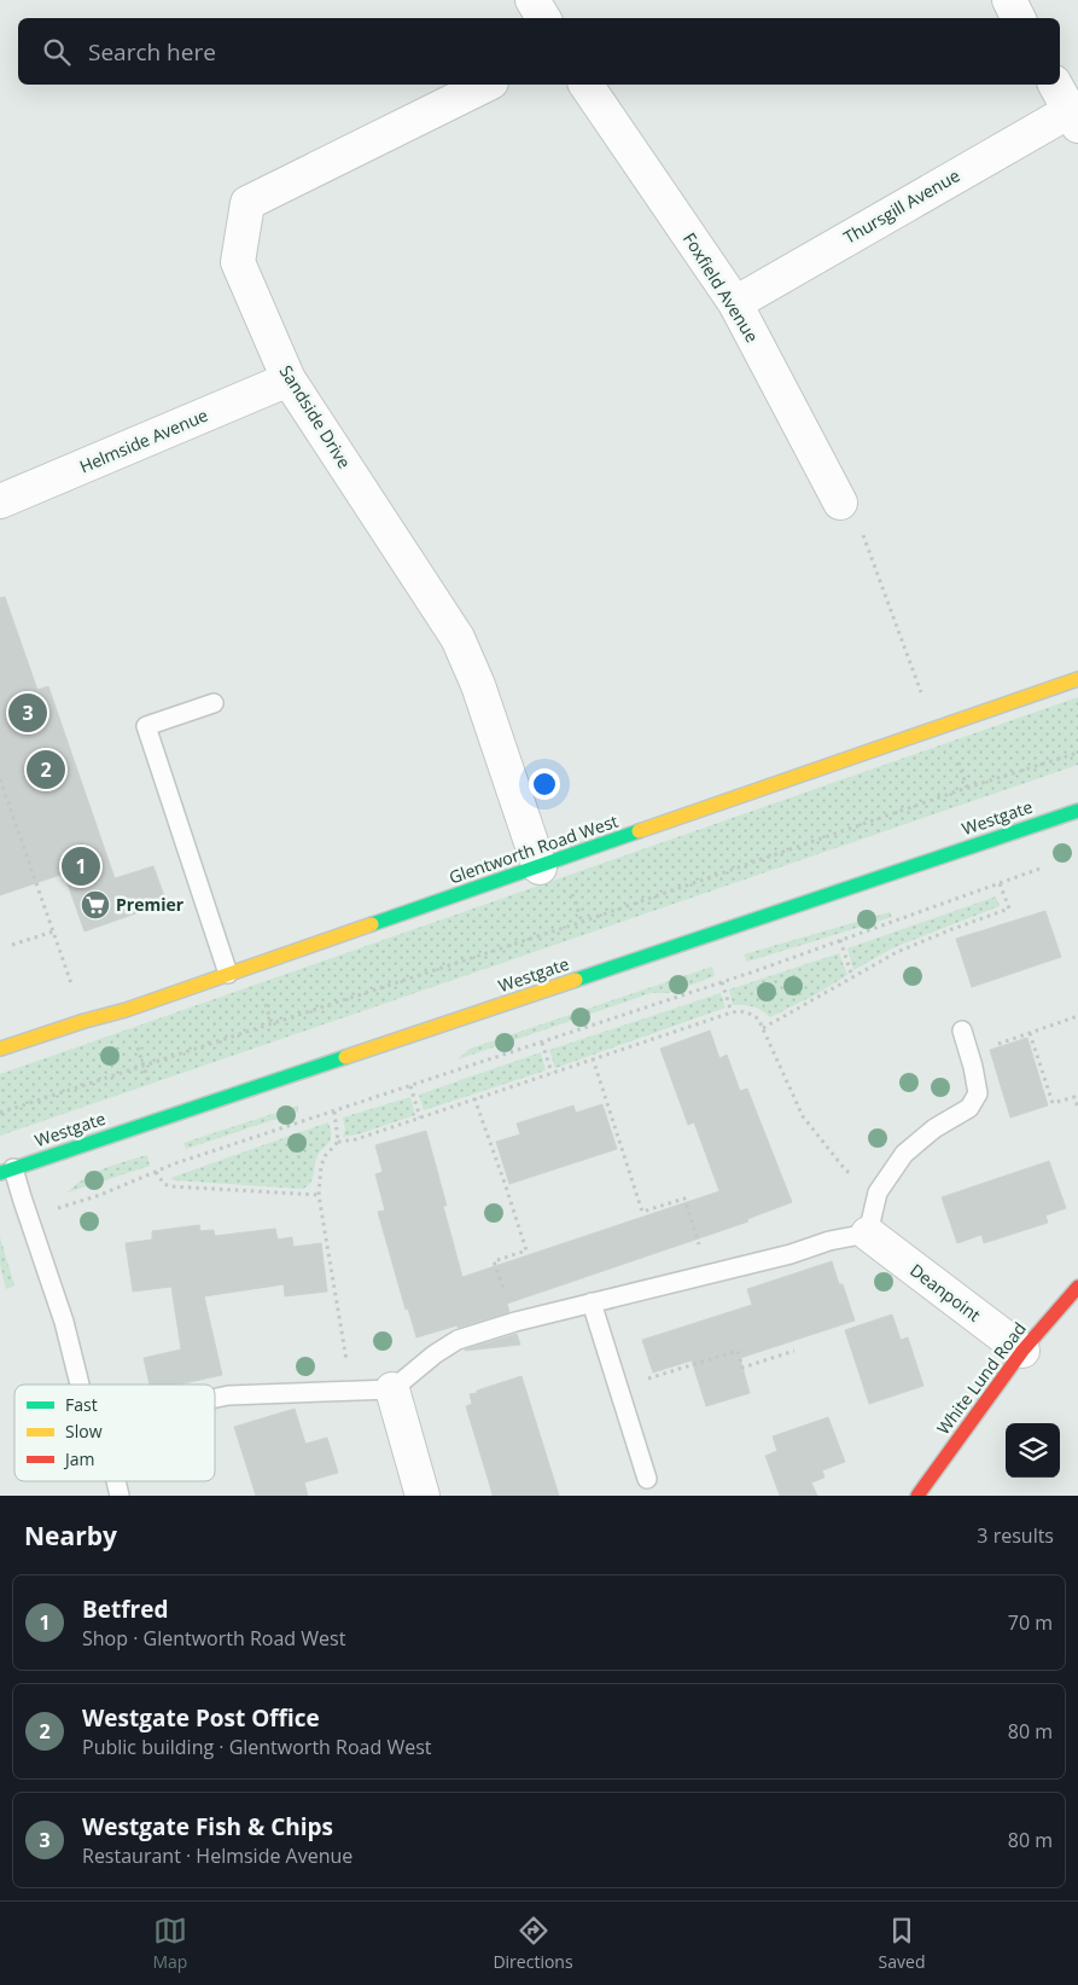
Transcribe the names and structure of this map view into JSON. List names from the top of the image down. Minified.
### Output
{"streets":{"street":["Thursgill Avenue","Foxfield Avenue","Sandside Drive","Helmside Avenue","Westgate","Glentworth Road West","Deanpoint","White Lund Road"]},"crossings":[["Thursgill Avenue","Foxfield Avenue"],["Sandside Drive","Helmside Avenue"],["Sandside Drive","Glentworth Road West"],["Deanpoint","White Lund Road"]],"places":{"supermarket":["Premier"]},"legend":["Fast","Slow","Jam"],"page":{"search":"Search here","pins":["3","2","1"],"heading":["Nearby","3 results"],"list":[{"mark":"1","name":"Betfred","note":"Shop · Glentworth Road West","value":"70 m"},{"mark":"2","name":"Westgate Post Office","note":"Public building · Glentworth Road West","value":"80 m"},{"mark":"3","name":"Westgate Fish & Chips","note":"Restaurant · Helmside Avenue","value":"80 m"}],"nav":["Map","Directions","Saved"]}}
